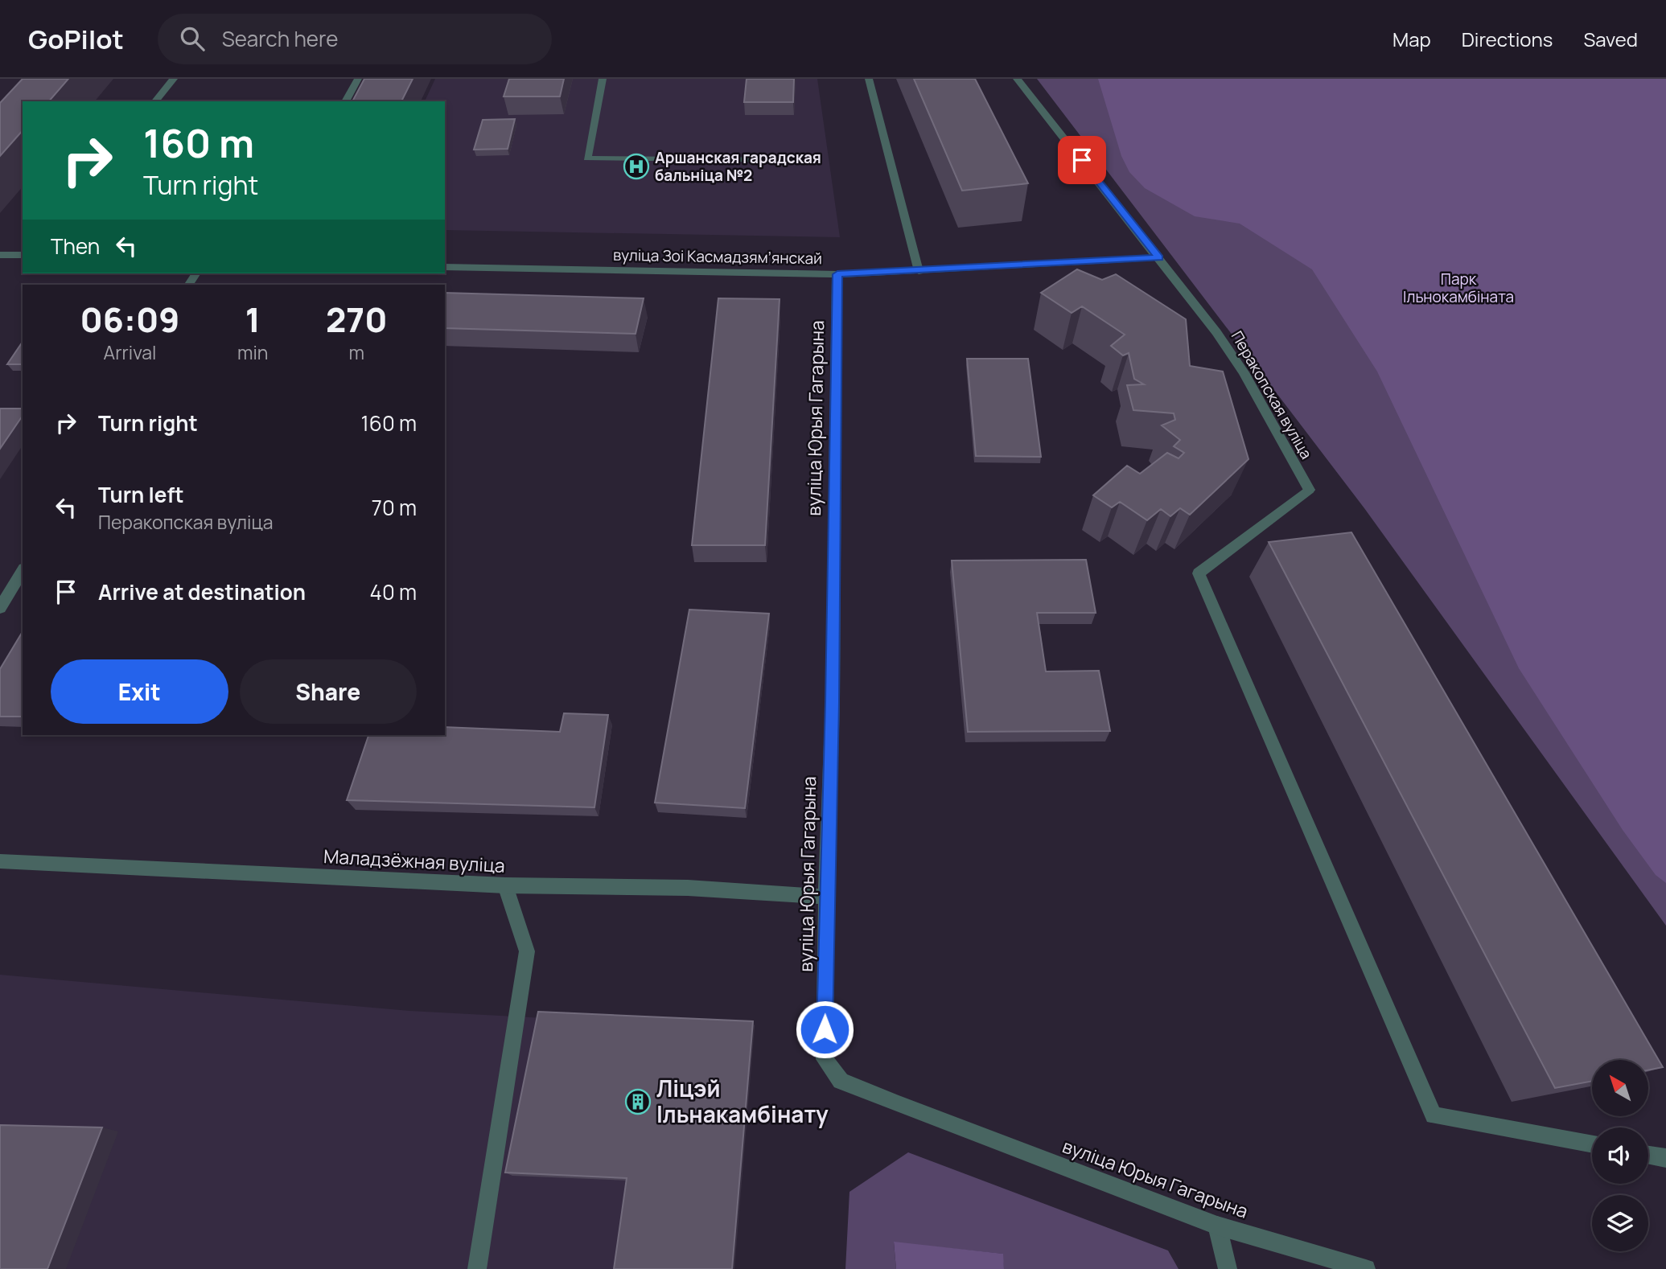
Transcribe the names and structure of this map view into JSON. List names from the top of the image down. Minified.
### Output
{"streets":{"street":["вуліца Зоі Касмадзямʼянскай","Перакопская вуліца","вуліца Юрыя Гагарына","Маладзёжная вуліца"]},"crossings":[["вуліца Зоі Касмадзямʼянскай","Перакопская вуліца"],["вуліца Зоі Касмадзямʼянскай","вуліца Юрыя Гагарына"],["вуліца Юрыя Гагарына","Маладзёжная вуліца"]],"parks":["Парк Ільнокамбіната"],"places":{"hospital":["Аршанская гарадская бальніца №2"],"building":["Ліцэй Ільнакамбінату"]},"north":"top left","page":{"header":"GoPilot","search":"Search here","nav":["Map","Directions","Saved"],"turn":["160 m","Turn right"],"then":"Then","eta":["06:09","Arrival","1","min","270","m"],"list":[{"name":"Turn right","value":"160 m"},{"name":"Turn left","note":"Перакопская вуліца","value":"70 m"},{"name":"Arrive at destination","value":"40 m"}],"buttons":["Exit","Share"]}}
